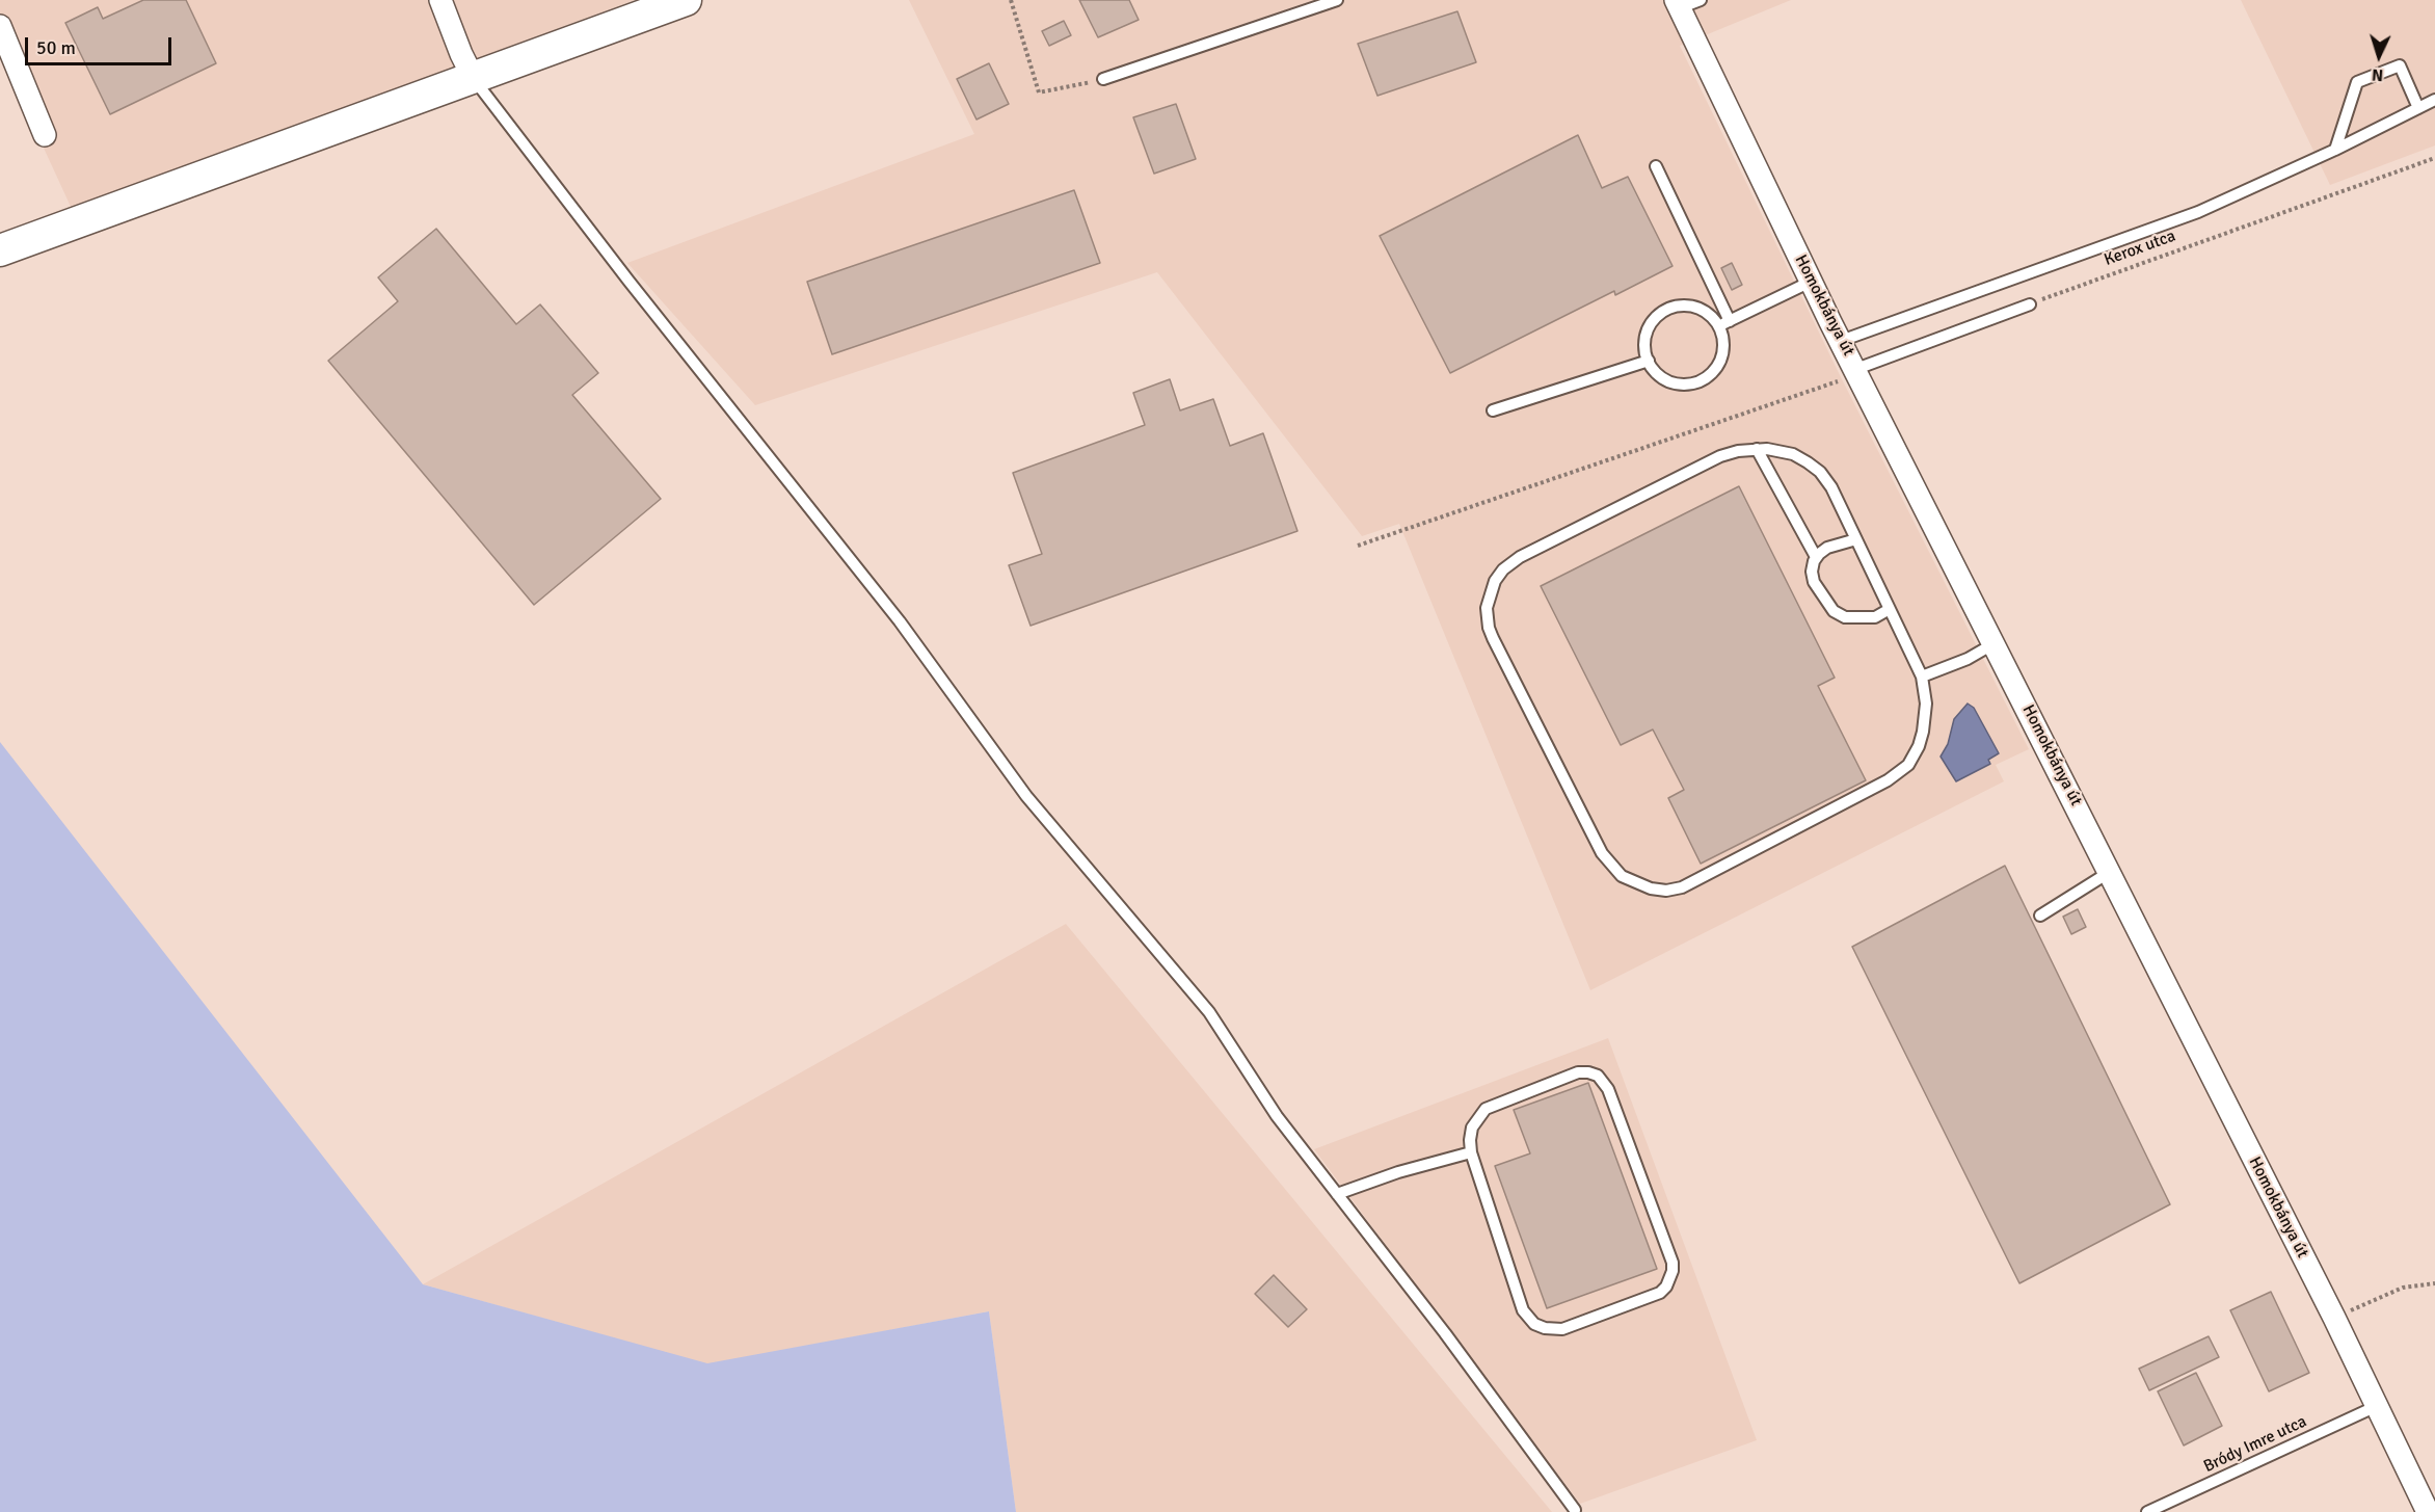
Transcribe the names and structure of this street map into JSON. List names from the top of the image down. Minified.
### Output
{"streets":{"street":["Homokbánya út"],"lane":["Bródy Imre utca"],"path":["Kerox utca"]},"crossings":[["Homokbánya út","Bródy Imre utca"]],"scale_bar":"50 m","north":"bottom"}
